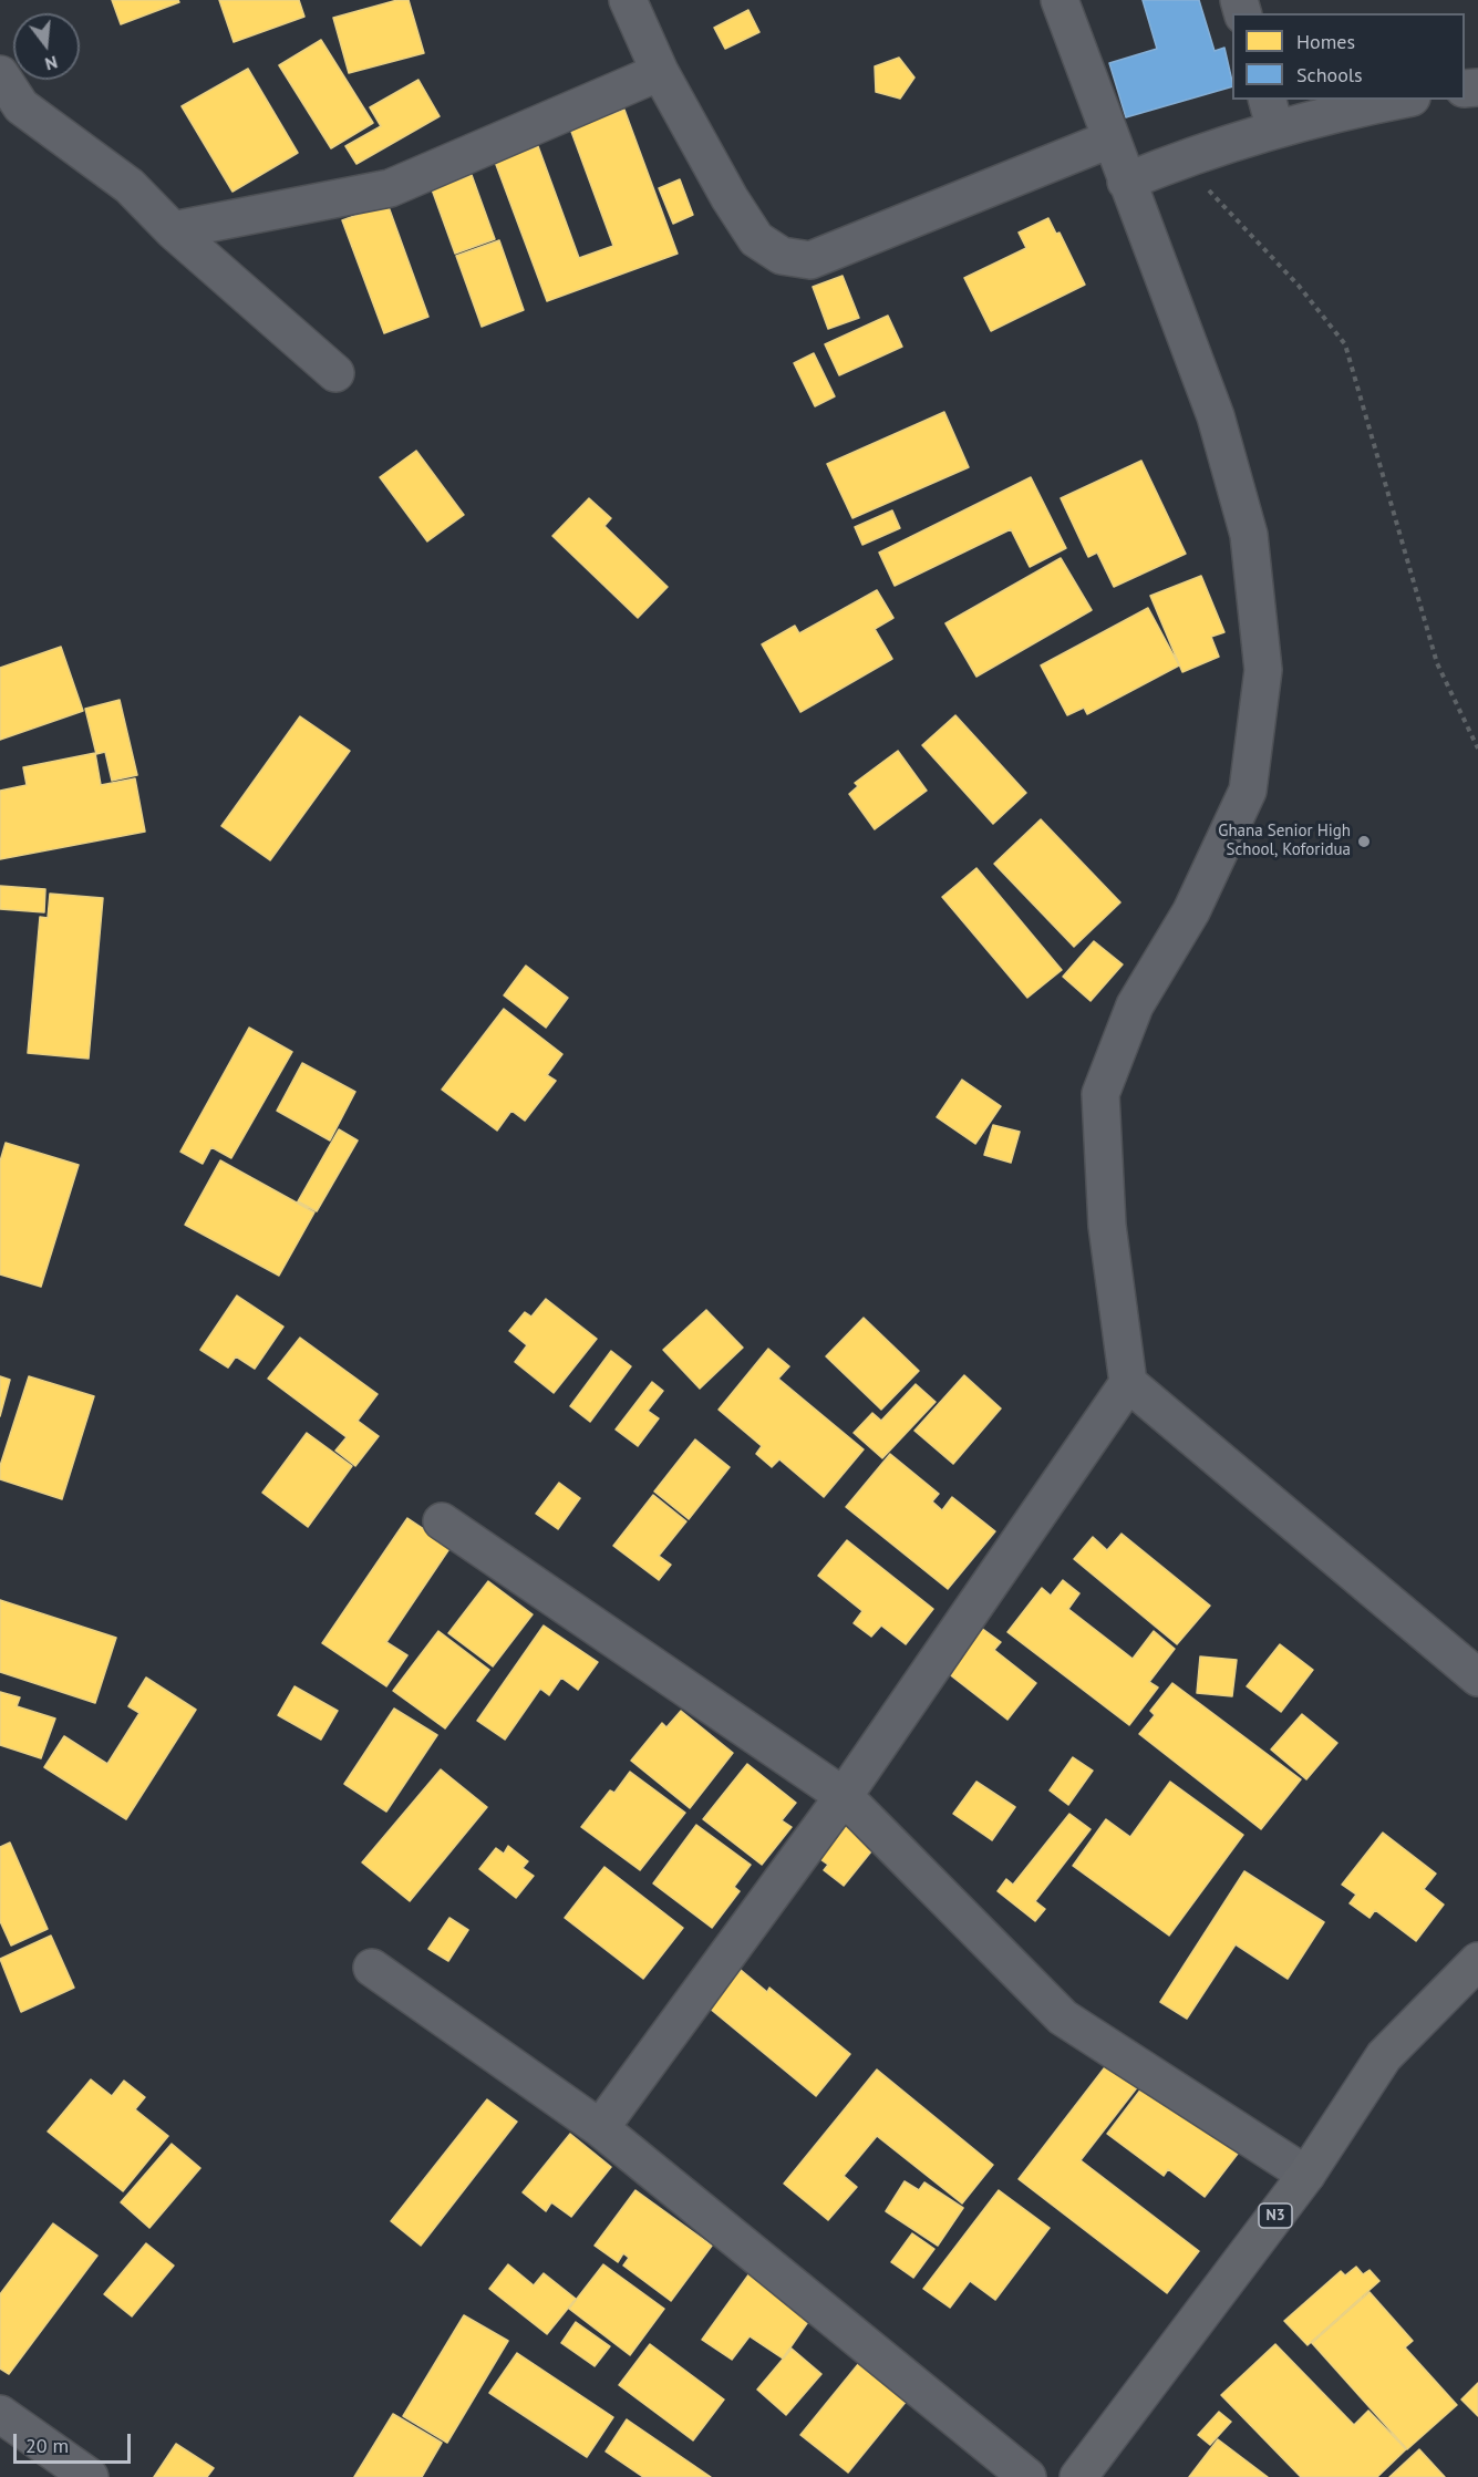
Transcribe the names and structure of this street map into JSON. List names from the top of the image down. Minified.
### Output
{"streets":{"main road":["N3"]},"places":["Ghana Senior High School, Koforidua"],"legend":["Homes","Schools"],"scale_bar":"20 m","north":"bottom"}
